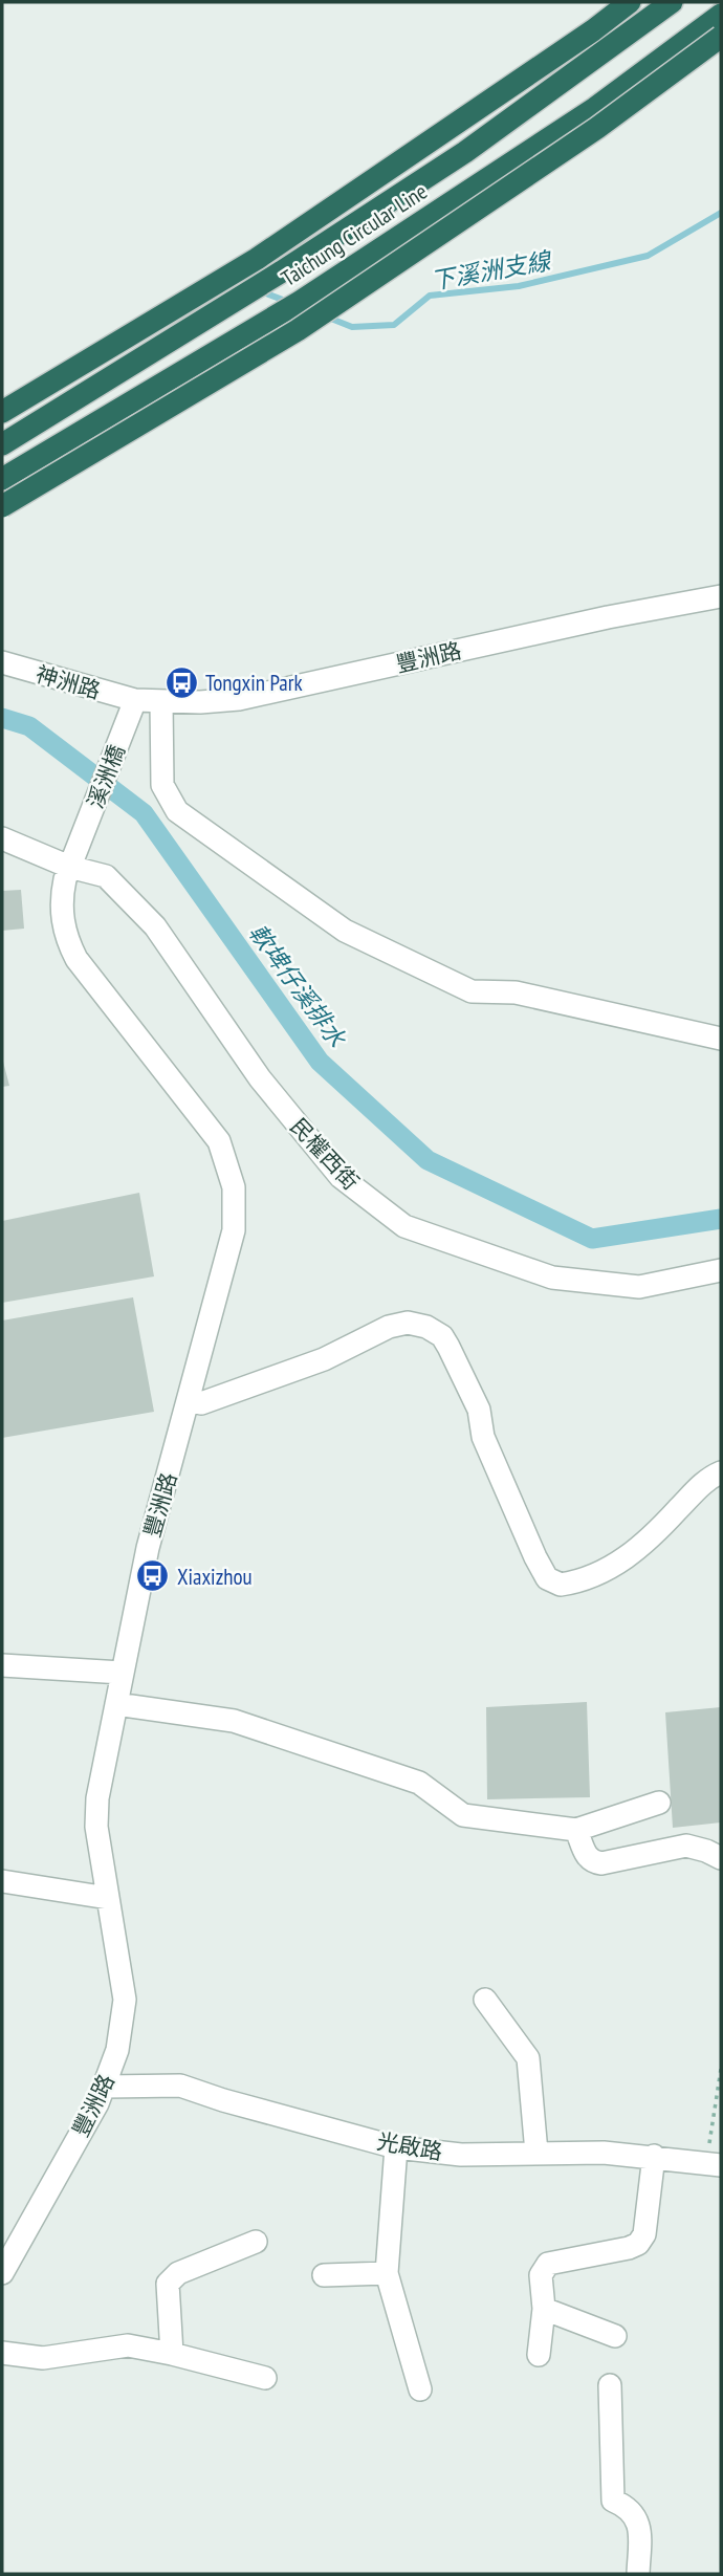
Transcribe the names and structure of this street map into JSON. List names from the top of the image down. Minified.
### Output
{"streets":{"highway":["Taichung Circular Line"],"street":["豐洲路","神洲路","溪洲橋","民權西街","光啟路"]},"crossings":[["豐洲路","神洲路"],["豐洲路","溪洲橋"],["豐洲路","民權西街"],["豐洲路","光啟路"],["神洲路","溪洲橋"],["溪洲橋","民權西街"]],"water":["下溪洲支線","軟埤仔溪排水"],"places":{"bus stop":["Tongxin Park","Xiaxizhou"]}}
